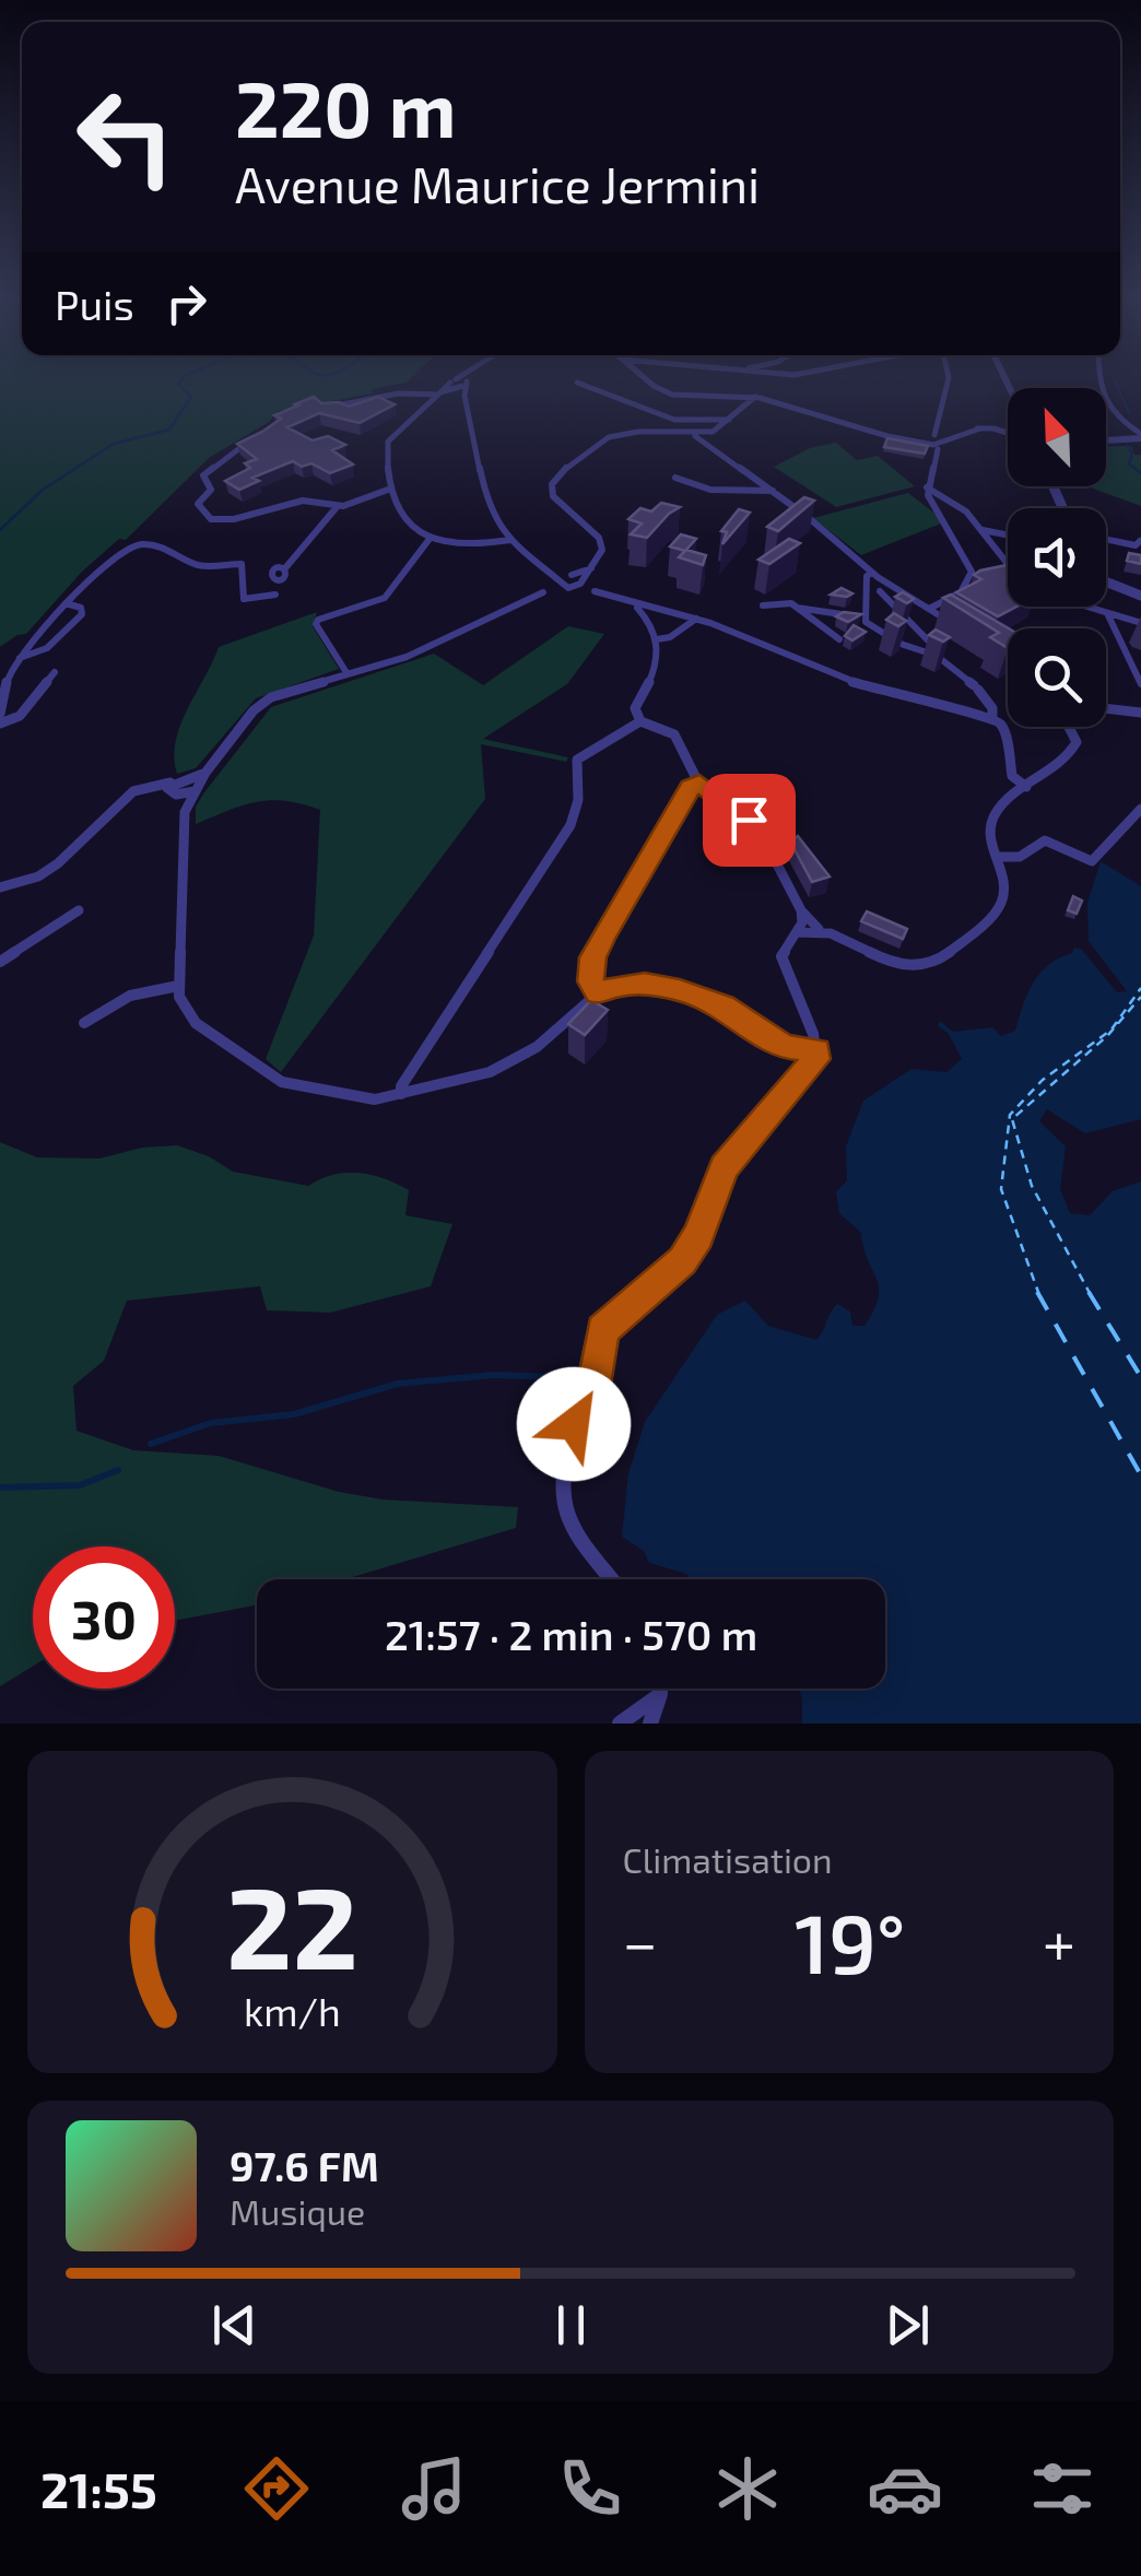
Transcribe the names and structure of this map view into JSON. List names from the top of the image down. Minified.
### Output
{"north":"top left","page":{"turn":["220 m","Avenue Maurice Jermini"],"then":"Puis","limit":"30","trip":"21:57 · 2 min · 570 m","tile":"Climatisation","heat":["−","19°","+"],"song":["97.6 FM","Musique"],"tabs":"21:55","gauge":["22","km/h"]}}
